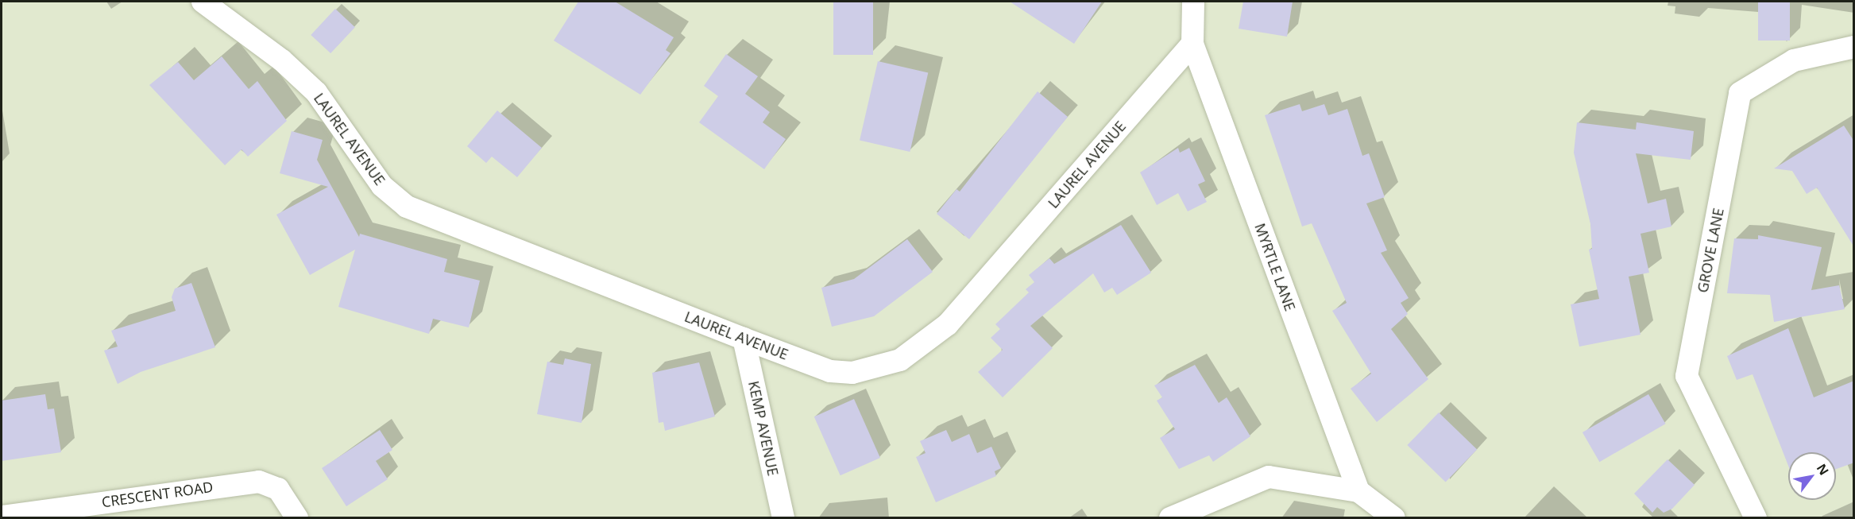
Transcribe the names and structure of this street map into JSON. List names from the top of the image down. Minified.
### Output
{"streets":{"street":["LAUREL AVENUE","GROVE LANE","MYRTLE LANE","KEMP AVENUE","CRESCENT ROAD"]},"crossings":[["LAUREL AVENUE","MYRTLE LANE"],["LAUREL AVENUE","KEMP AVENUE"]],"north":"top right"}
